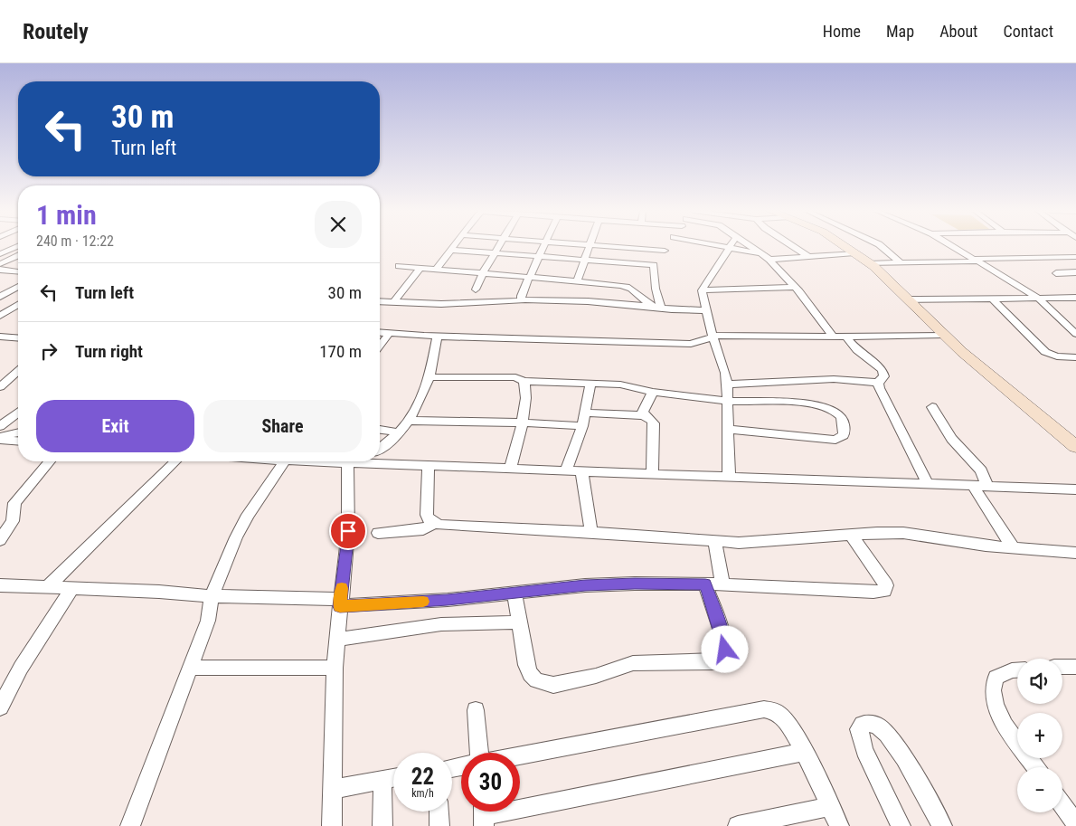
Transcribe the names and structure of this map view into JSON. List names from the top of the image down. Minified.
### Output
{"page":{"header":"Routely","nav":["Home","Map","About","Contact"],"turn":["30 m","Turn left"],"heading":["1 min","240 m · 12:22"],"list":[{"name":"Turn left","value":"30 m"},{"name":"Turn right","value":"170 m"}],"buttons":["Exit","Share"],"map_buttons":["+","−"],"speed":"22 km/h","limit":"30"}}
